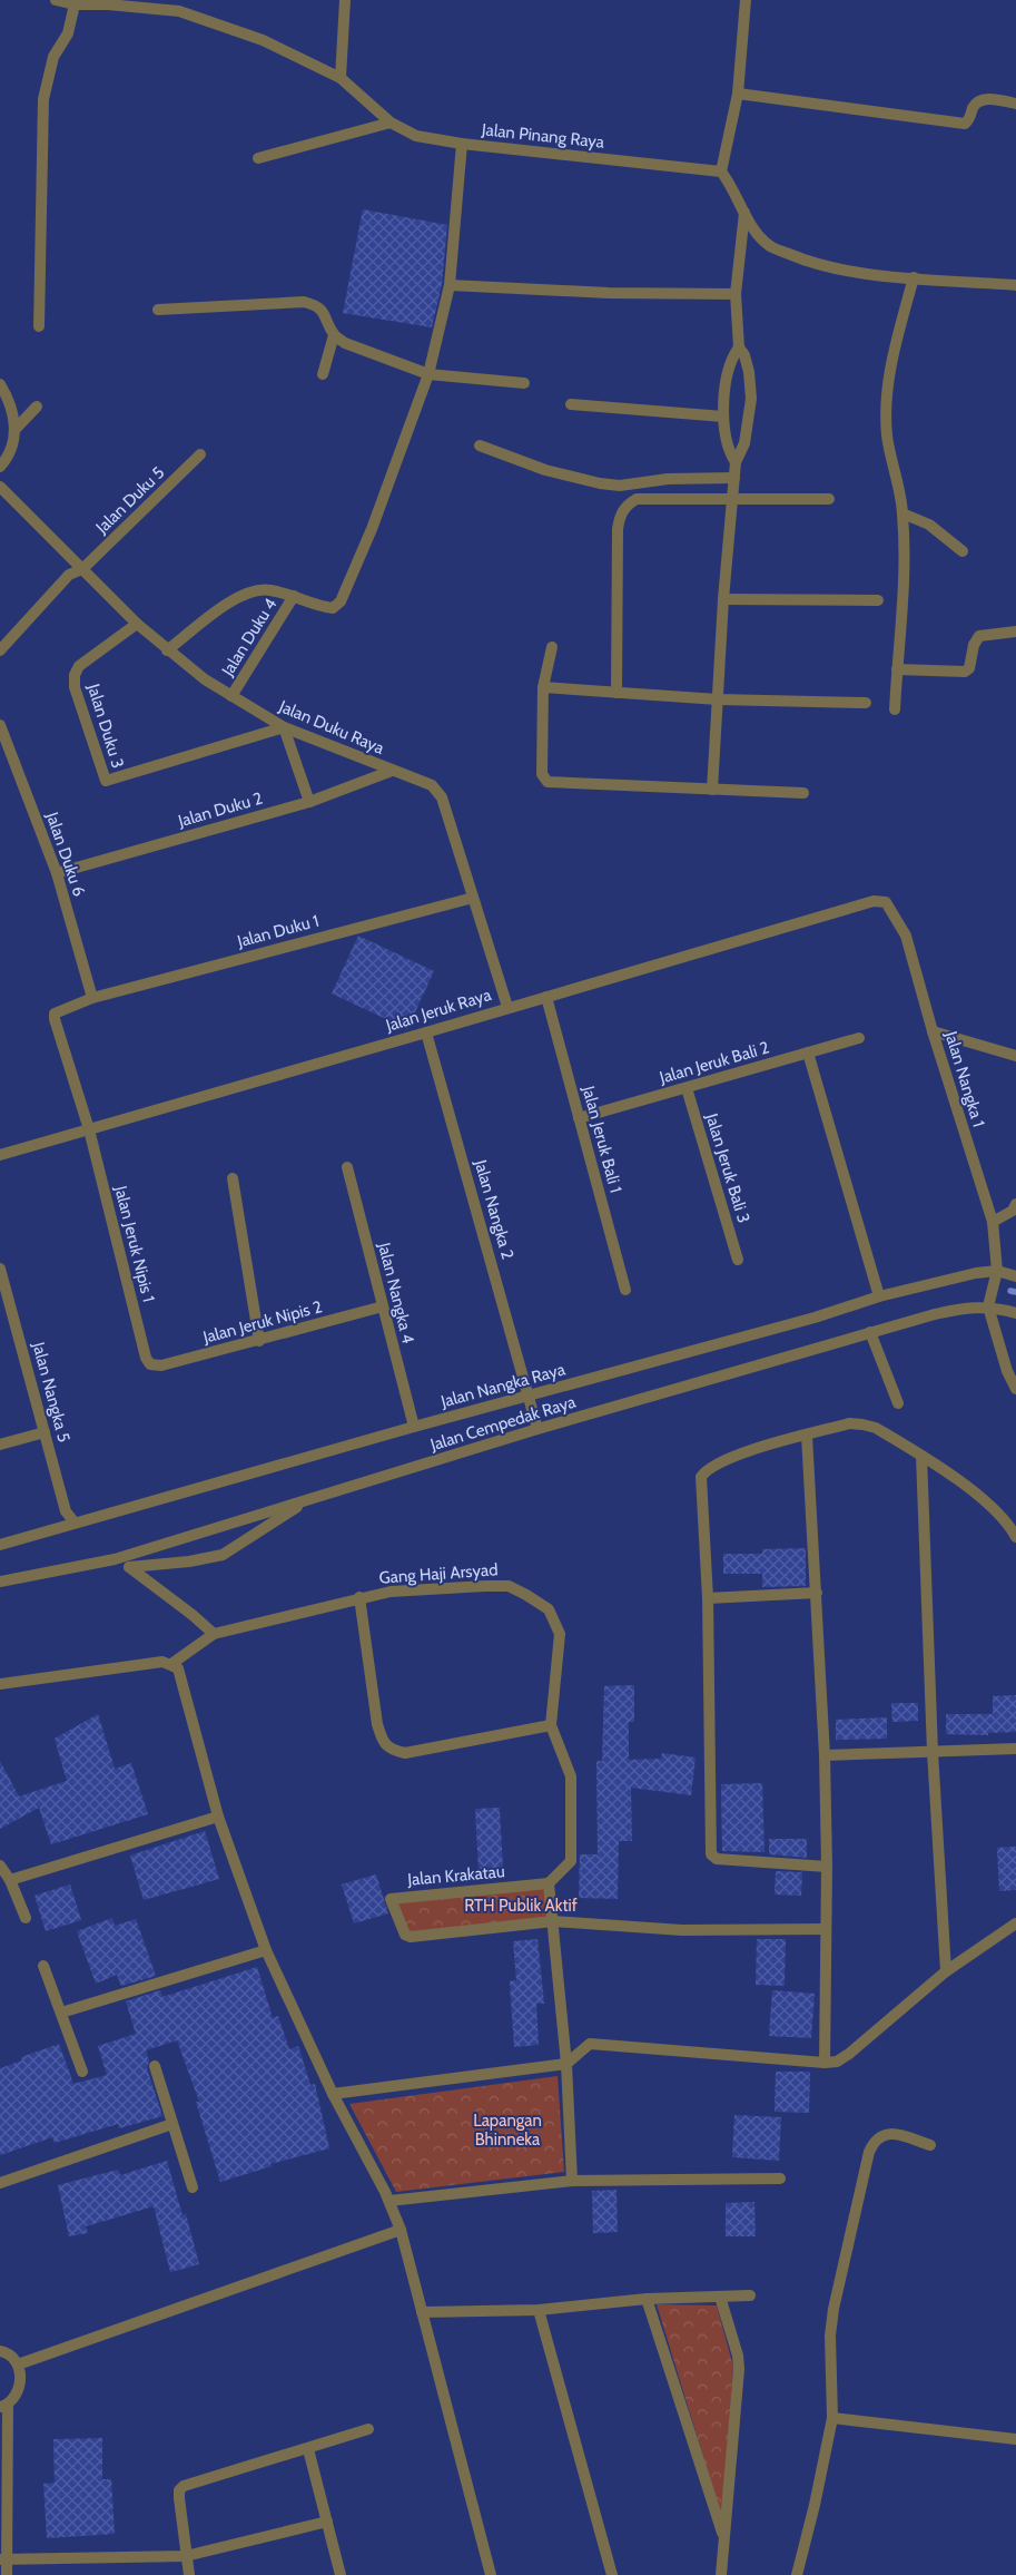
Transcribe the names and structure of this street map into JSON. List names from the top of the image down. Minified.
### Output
{"streets":{"street":["Jalan Pinang Raya","Jalan Duku 5","Jalan Duku 4","Jalan Duku 3","Jalan Duku Raya","Jalan Duku 2","Jalan Duku 6","Jalan Duku 1","Jalan Jeruk Raya","Jalan Jeruk Bali 2","Jalan Nangka 1","Jalan Jeruk Bali 1","Jalan Jeruk Bali 3","Jalan Nangka 2","Jalan Jeruk Nipis 1","Jalan Nangka 4","Jalan Jeruk Nipis 2","Jalan Nangka Raya","Jalan Nangka 5","Jalan Cempedak Raya","Gang Haji Arsyad","Jalan Krakatau"]},"crossings":[["Jalan Duku 5","Jalan Duku Raya"],["Jalan Duku 4","Jalan Duku Raya"],["Jalan Duku 3","Jalan Duku Raya"],["Jalan Duku Raya","Jalan Duku 2"],["Jalan Duku Raya","Jalan Duku 1"],["Jalan Duku Raya","Jalan Jeruk Raya"],["Jalan Duku 2","Jalan Duku 6"],["Jalan Duku 6","Jalan Duku 1"],["Jalan Duku 1","Jalan Jeruk Raya"],["Jalan Duku 1","Jalan Jeruk Nipis 1"],["Jalan Jeruk Raya","Jalan Nangka 1"],["Jalan Jeruk Raya","Jalan Jeruk Bali 1"],["Jalan Jeruk Raya","Jalan Nangka 2"],["Jalan Jeruk Raya","Jalan Jeruk Nipis 1"],["Jalan Jeruk Bali 2","Jalan Jeruk Bali 1"],["Jalan Jeruk Bali 2","Jalan Jeruk Bali 3"],["Jalan Nangka 1","Jalan Nangka Raya"],["Jalan Nangka 1","Jalan Cempedak Raya"],["Jalan Nangka 2","Jalan Nangka Raya"],["Jalan Nangka 2","Jalan Cempedak Raya"],["Jalan Jeruk Nipis 1","Jalan Jeruk Nipis 2"],["Jalan Nangka 4","Jalan Jeruk Nipis 2"],["Jalan Nangka 4","Jalan Nangka Raya"],["Jalan Nangka Raya","Jalan Nangka 5"],["Gang Haji Arsyad","Jalan Krakatau"]],"parks":["RTH Publik Aktif","Lapangan Bhinneka"]}
